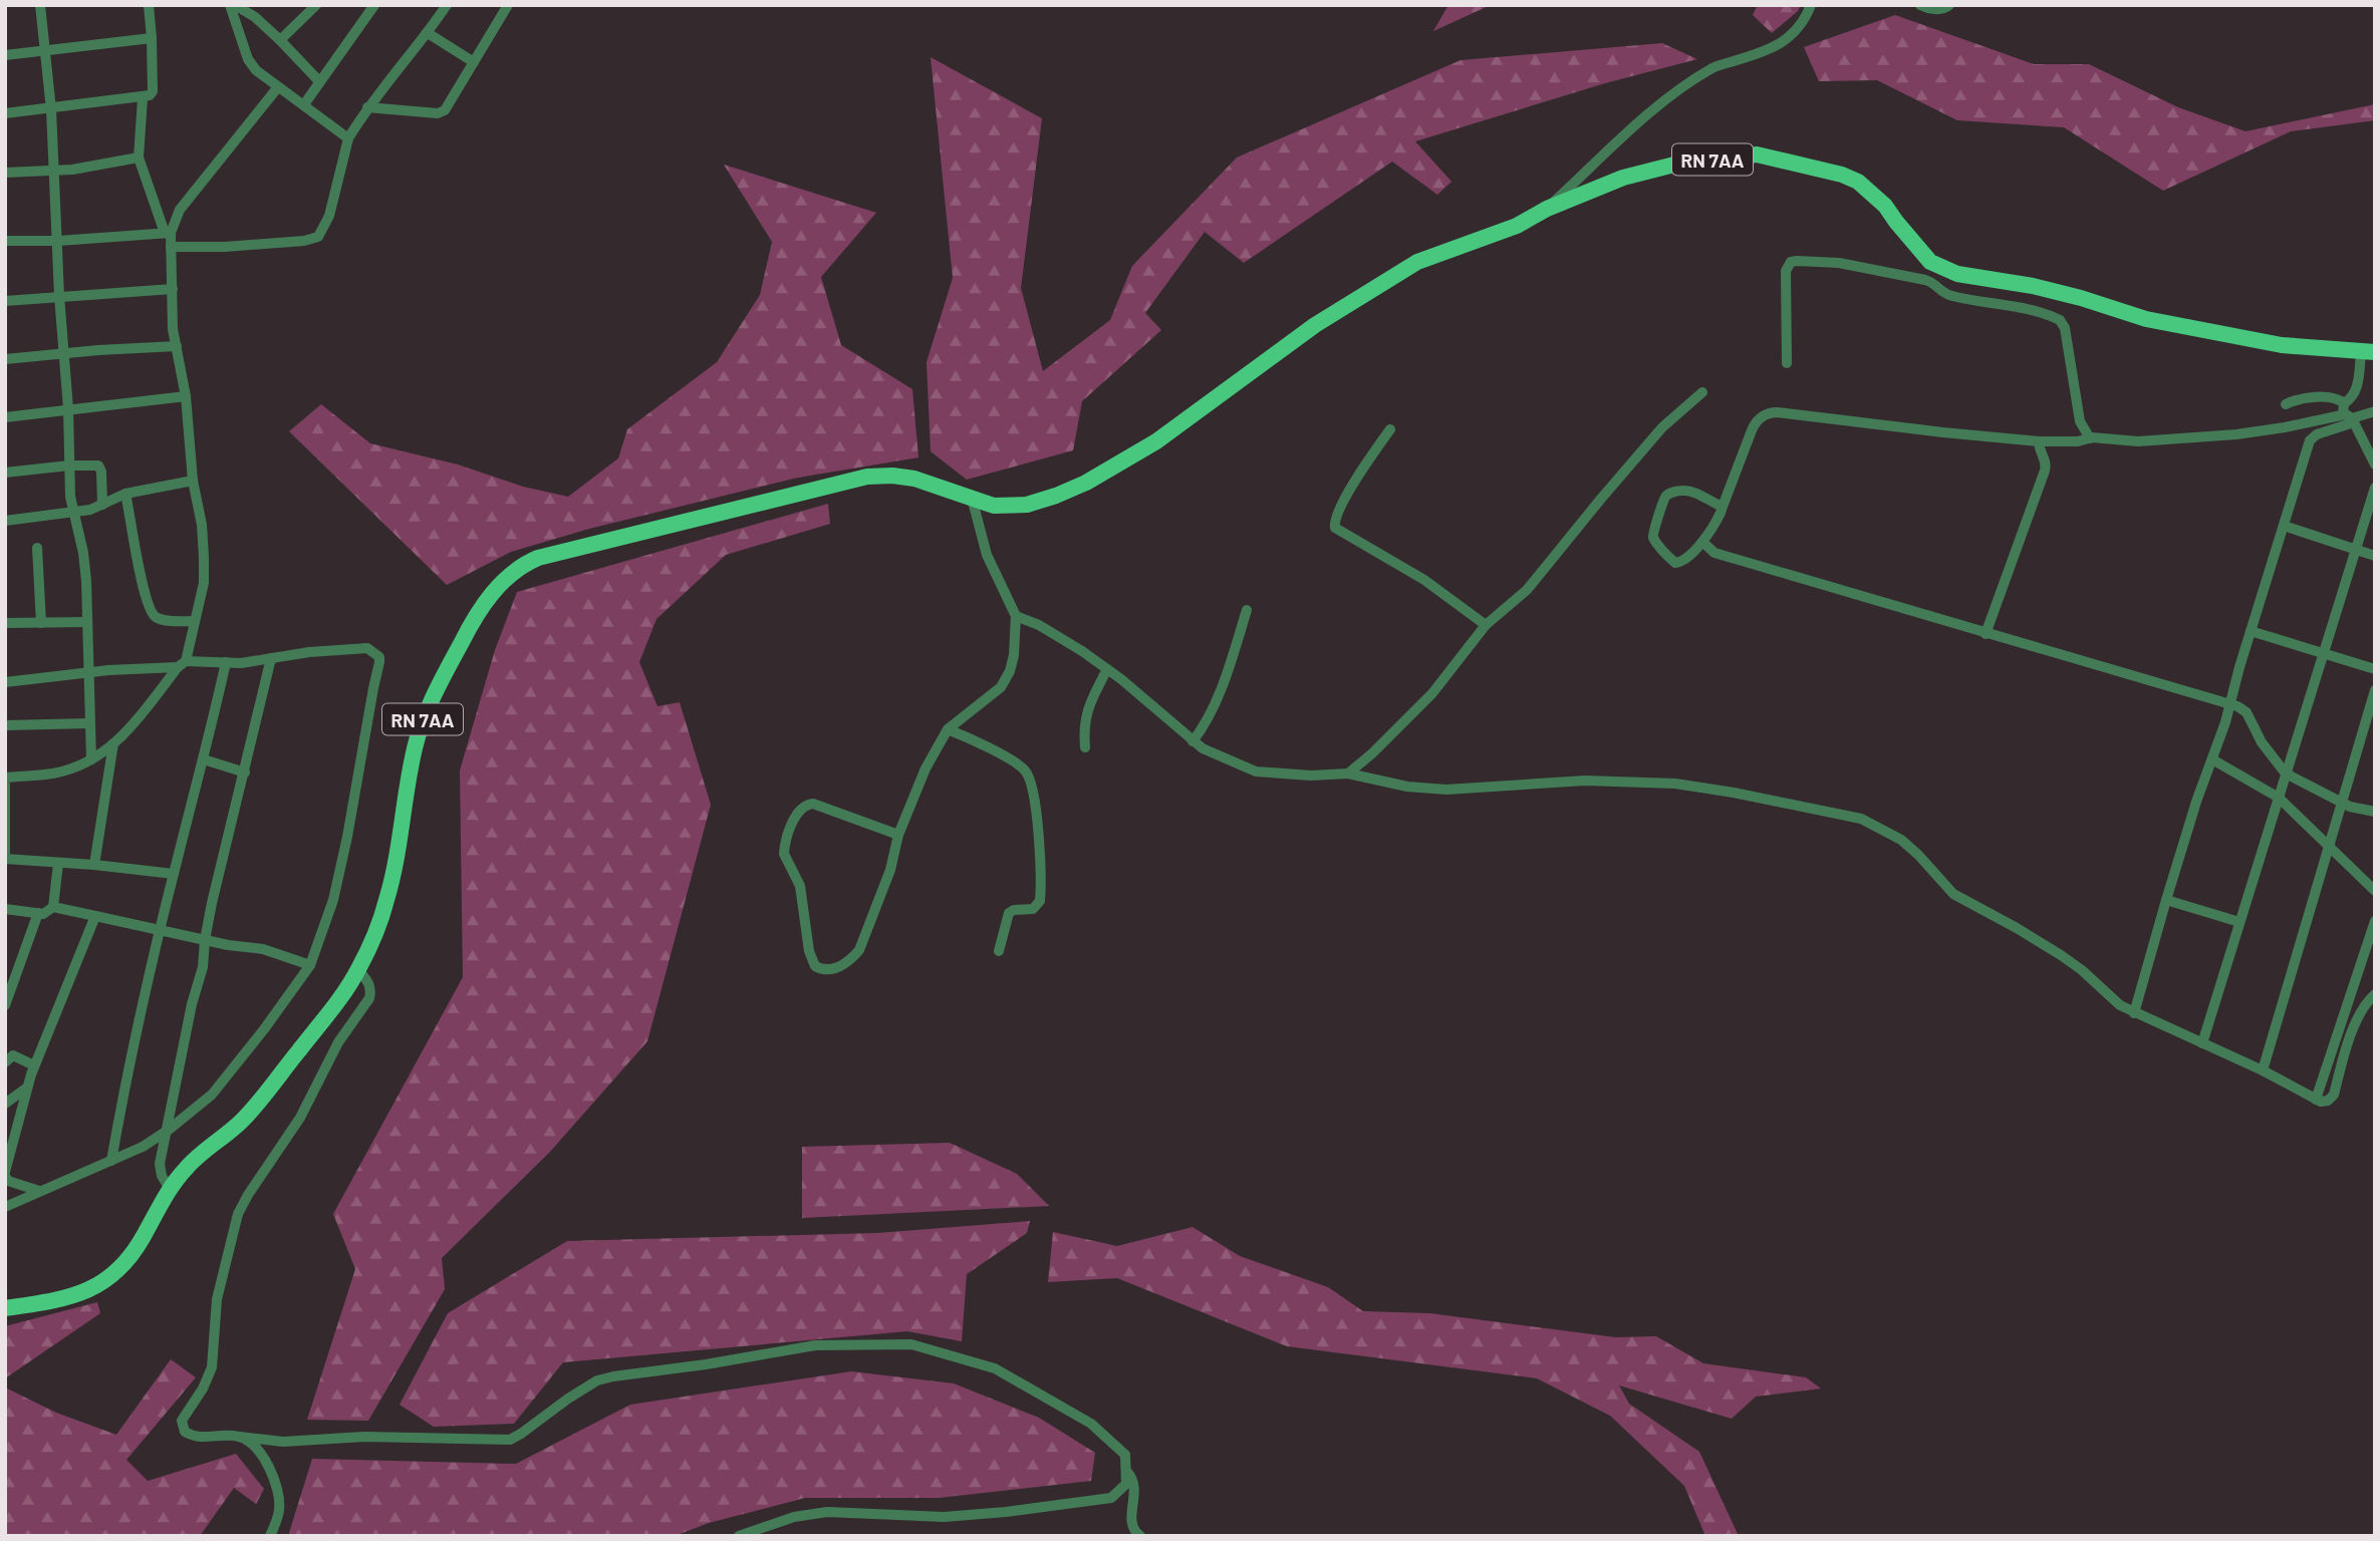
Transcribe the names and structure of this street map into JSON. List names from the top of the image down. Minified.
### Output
{"streets":{"main road":["RN 7AA"]}}
